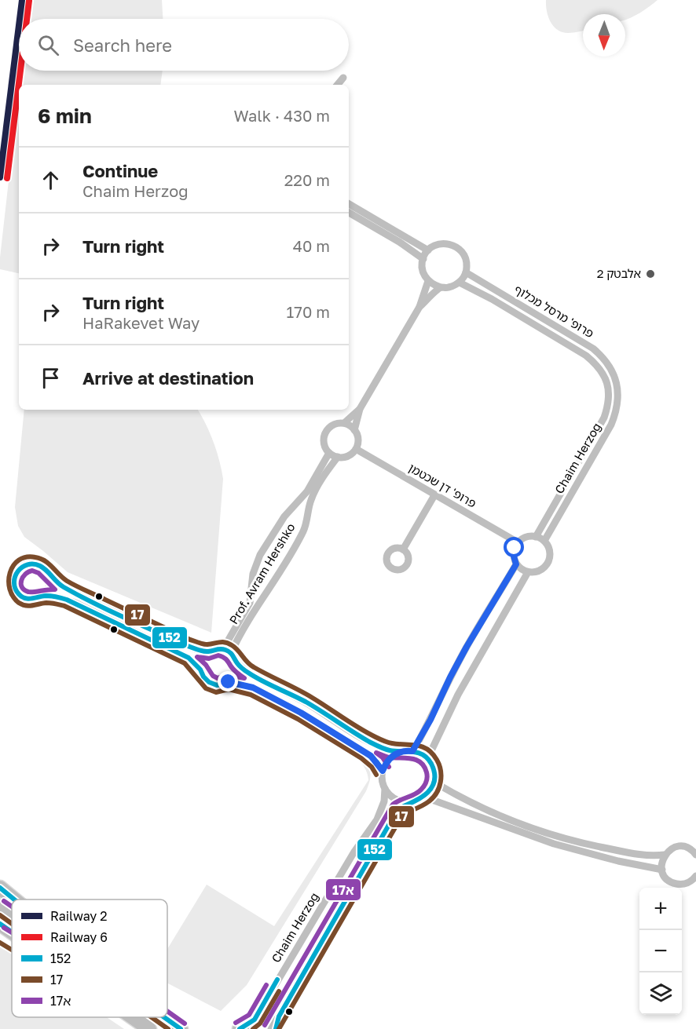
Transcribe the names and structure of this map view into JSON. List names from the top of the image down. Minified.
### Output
{"streets":{"street":["פרופ' מרסל מכלוף","Chaim Herzog","פרופ' דן שכטמן","Prof. Avram Hershko"]},"crossings":[["פרופ' מרסל מכלוף","Chaim Herzog"],["Chaim Herzog","פרופ' דן שכטמן"],["פרופ' דן שכטמן","Prof. Avram Hershko"]],"places":["אלבטק 2"],"lines":["rail line 2","rail line 6","transit line 17","transit line 152","transit line 17א"],"legend":["Railway 2","Railway 6","152","17","17א"],"north":"bottom","page":{"search":"Search here","heading":["6 min","Walk · 430 m"],"list":[["Continue","Chaim Herzog","220 m"],["Turn right","40 m"],["Turn right","HaRakevet Way","170 m"],"Arrive at destination"],"map_buttons":["+","−"]}}
